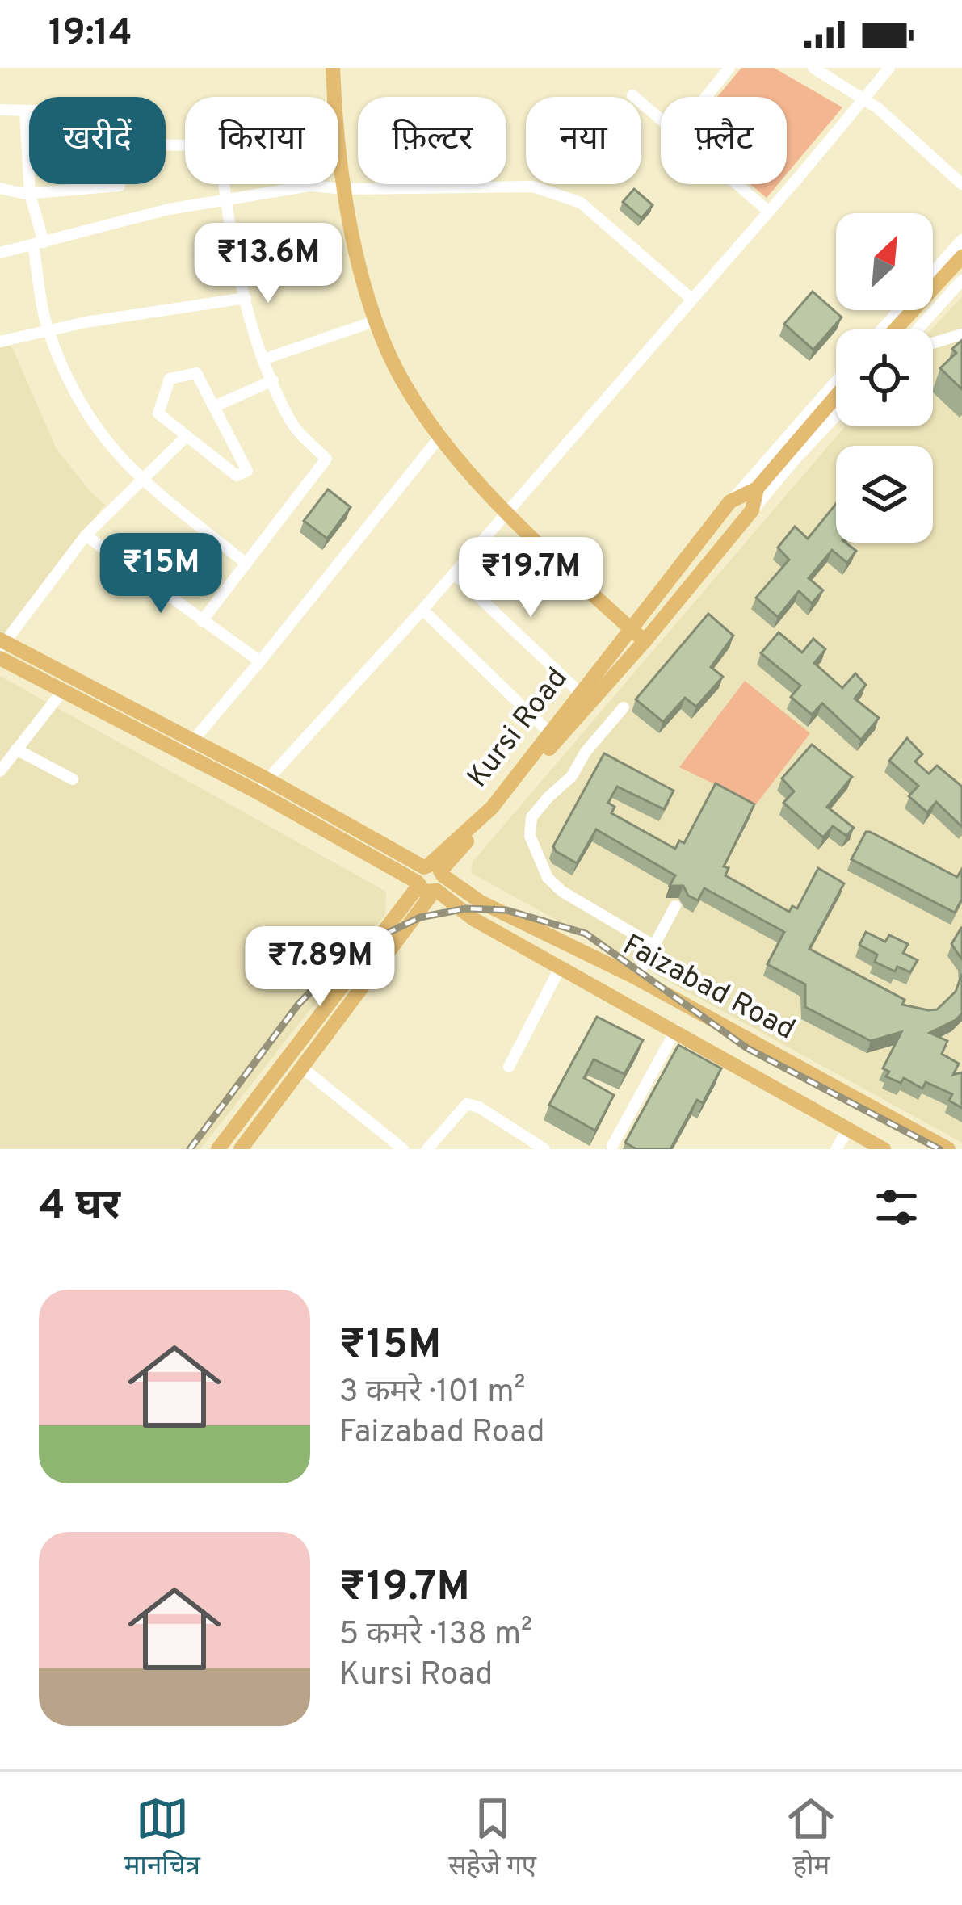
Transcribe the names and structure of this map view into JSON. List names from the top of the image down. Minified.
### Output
{"streets":{"main road":["Kursi Road","Faizabad Road"]},"crossings":[["Kursi Road","Faizabad Road"]],"north":"top right","page":{"status":"19:14","chip":["खरीदें","किराया","फ़िल्टर","नया","फ़्लैट"],"price":["₹13.6M","₹15M","₹19.7M","₹7.89M"],"heading":"4 घर","list":[{"name":"₹15M","note":"3 कमरे · 101 m² · Faizabad Road"},{"name":"₹19.7M","note":"5 कमरे · 138 m² · Kursi Road"}],"tabs":["मानचित्र","सहेजे गए","होम"]}}
